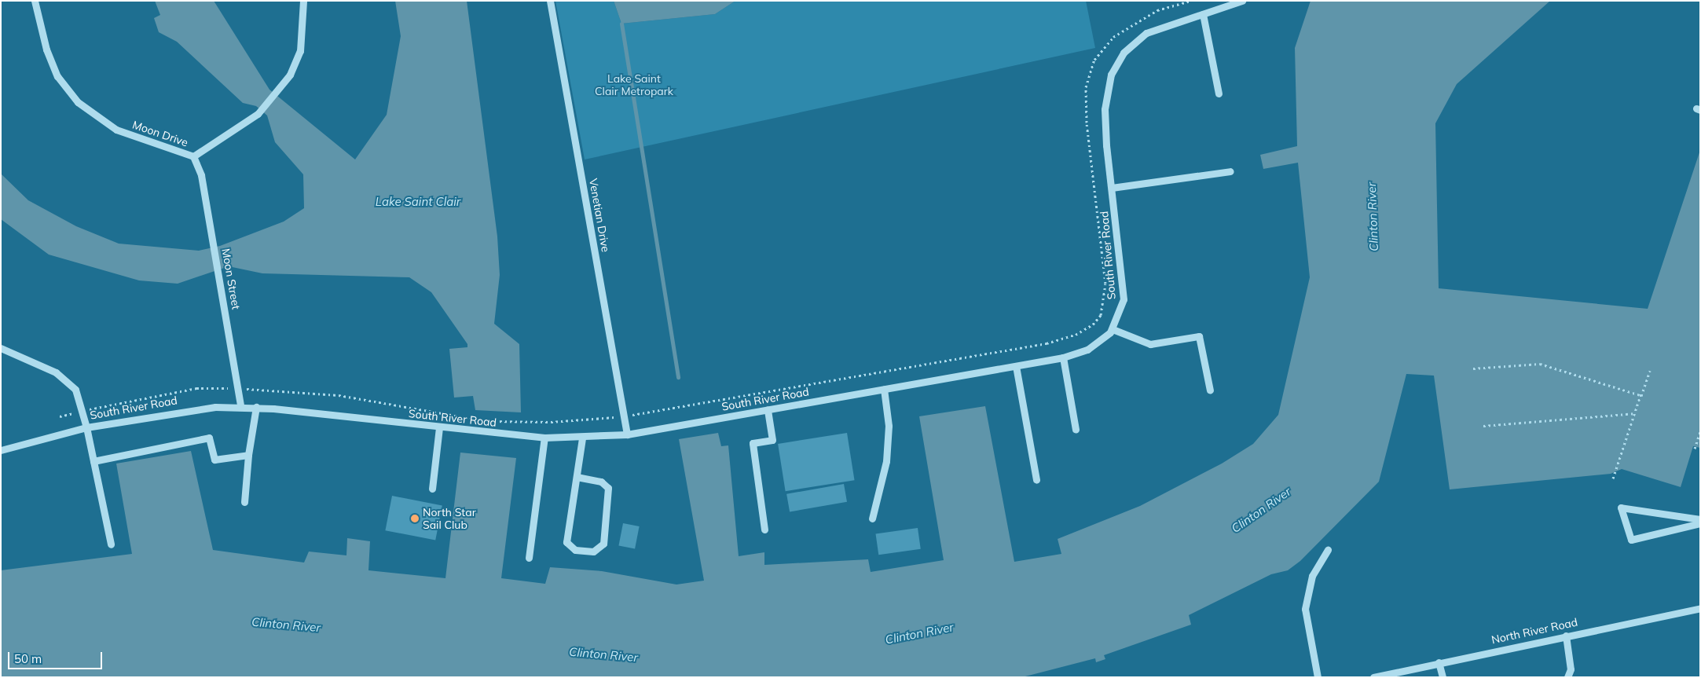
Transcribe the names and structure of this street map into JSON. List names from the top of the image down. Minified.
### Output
{"streets":{"street":["Moon Drive","Venetian Drive","South River Road","Moon Street","North River Road"]},"crossings":[["Moon Drive","Moon Street"],["Venetian Drive","South River Road"],["South River Road","Moon Street"]],"water":["Lake Saint Clair","Clinton River"],"parks":["Lake Saint Clair Metropark"],"places":["North Star Sail Club"],"scale_bar":"50 m"}
